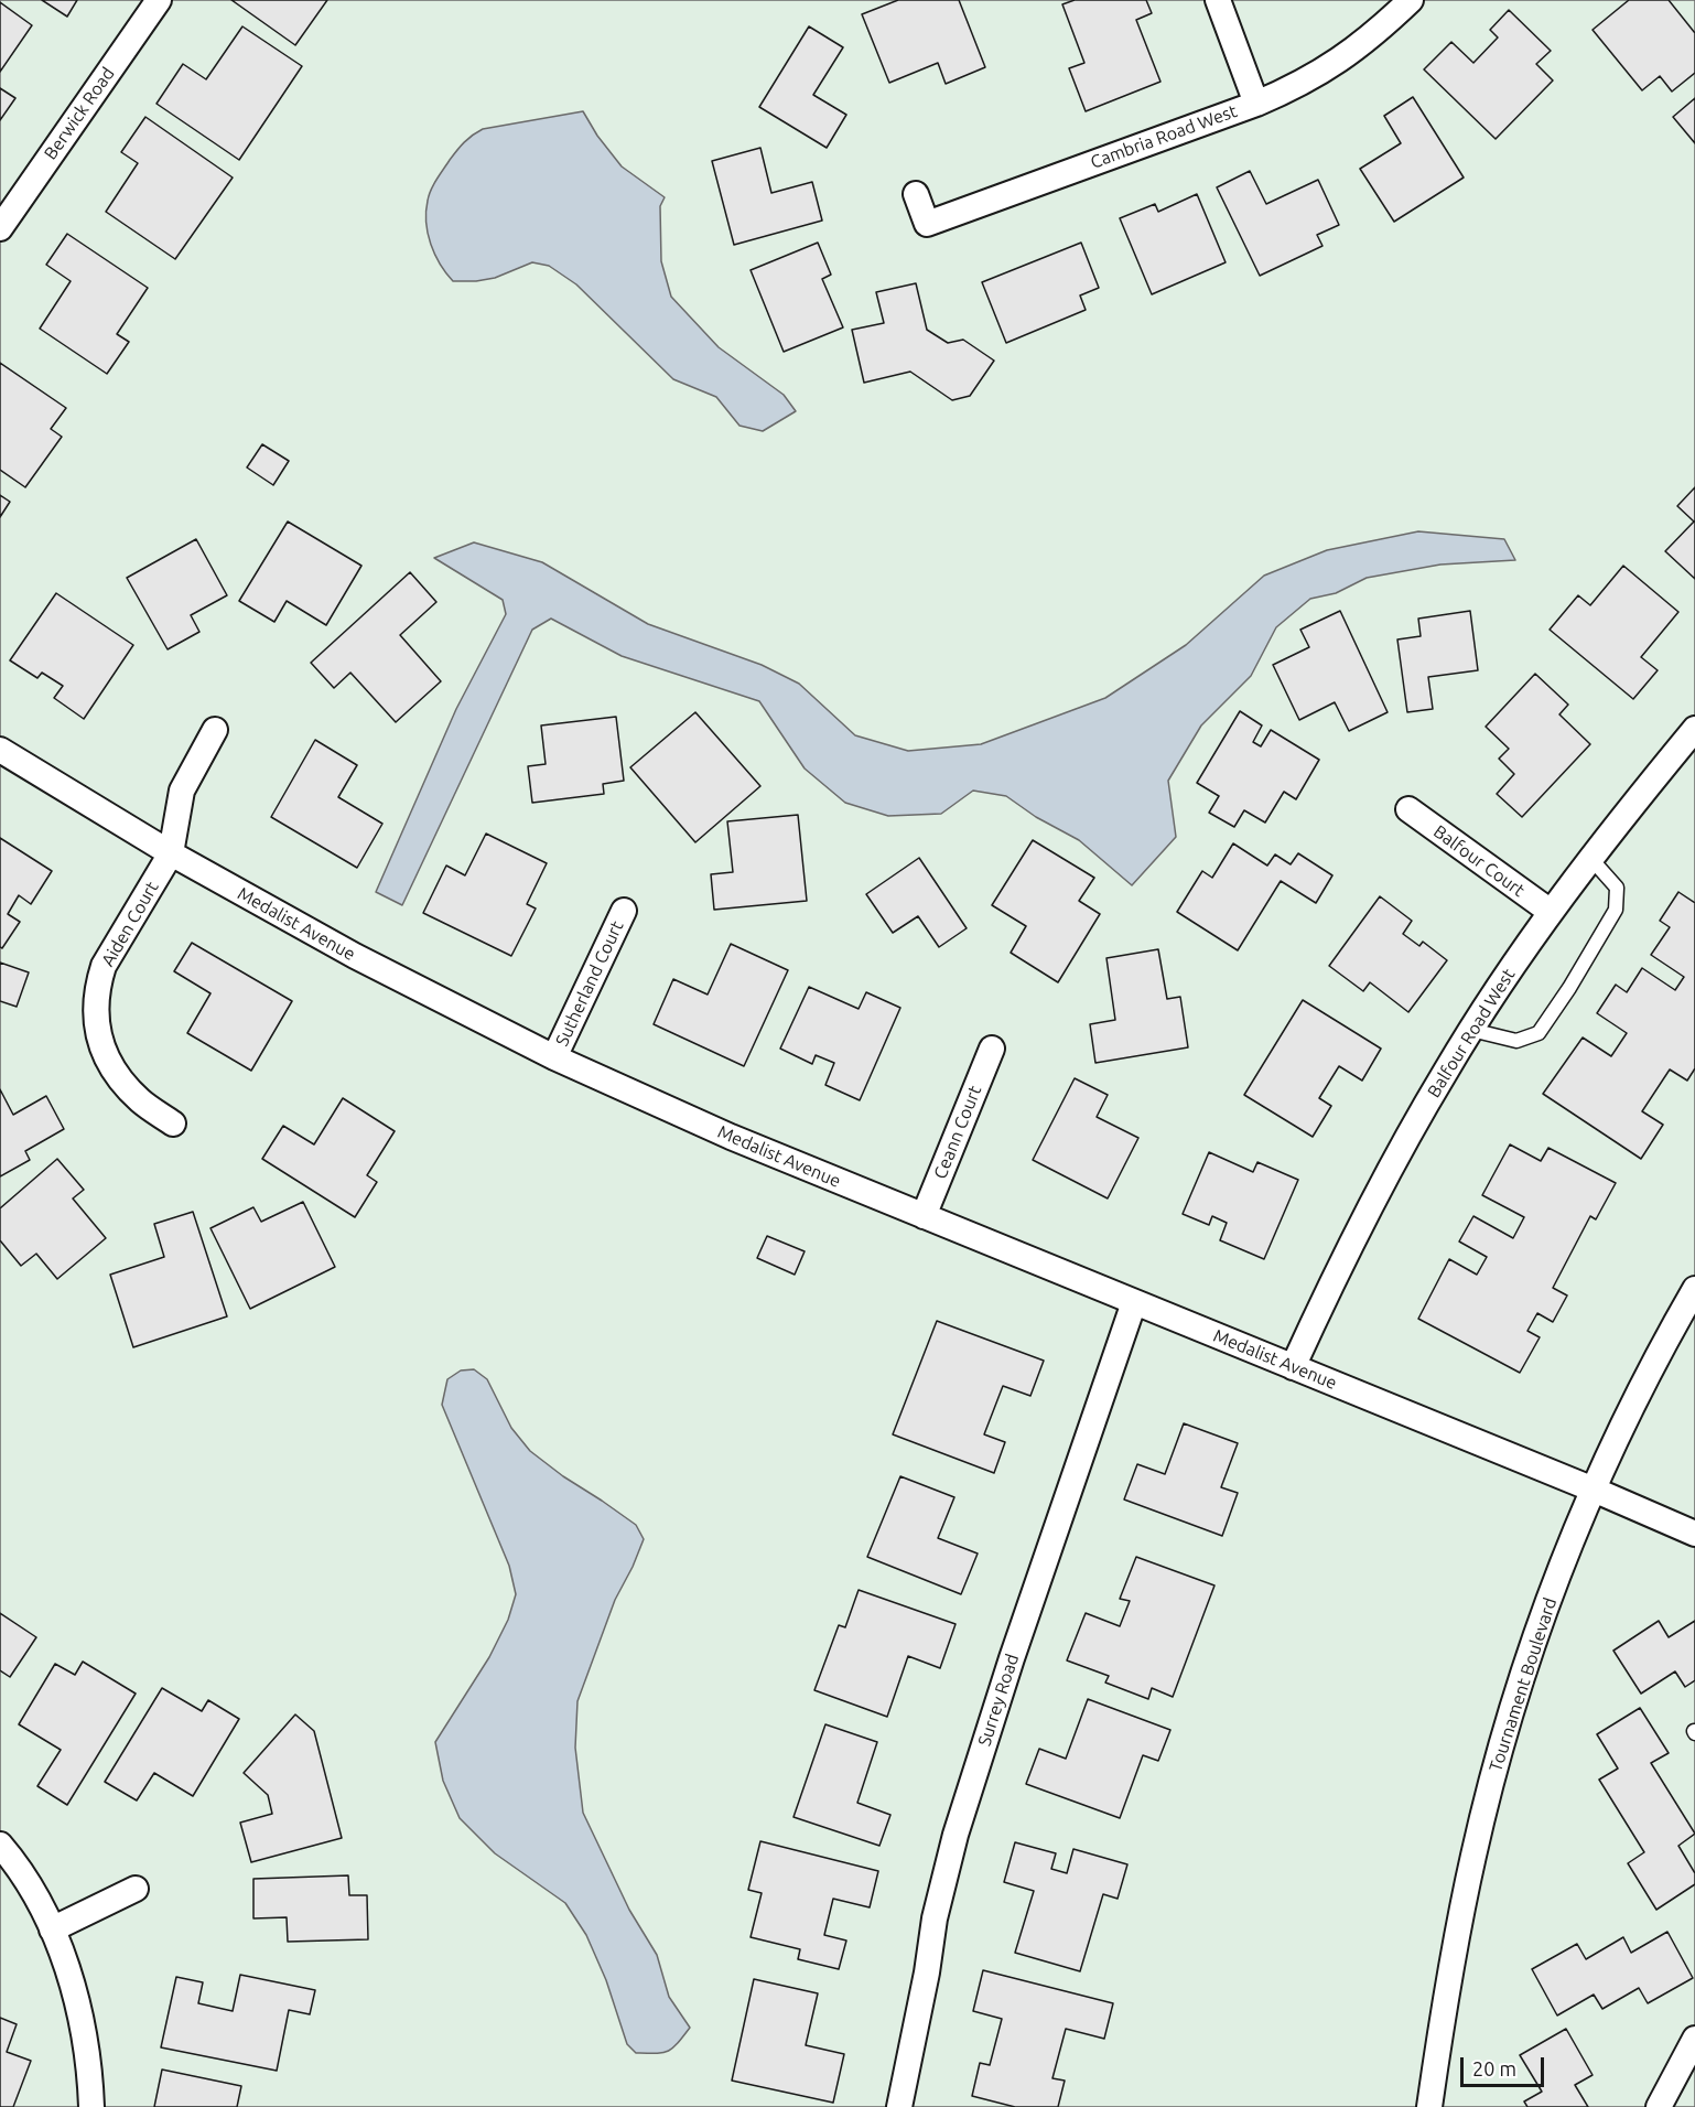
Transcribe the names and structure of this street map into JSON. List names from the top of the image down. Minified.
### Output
{"streets":{"street":["Berwick Road","Cambria Road West","Balfour Court","Aiden Court","Medalist Avenue","Sutherland Court","Balfour Road West","Ceann Court","Tournament Boulevard","Surrey Road"]},"crossings":[["Balfour Court","Balfour Road West"],["Aiden Court","Medalist Avenue"],["Medalist Avenue","Sutherland Court"],["Medalist Avenue","Balfour Road West"],["Medalist Avenue","Ceann Court"],["Medalist Avenue","Tournament Boulevard"],["Medalist Avenue","Surrey Road"]],"scale_bar":"20 m"}
